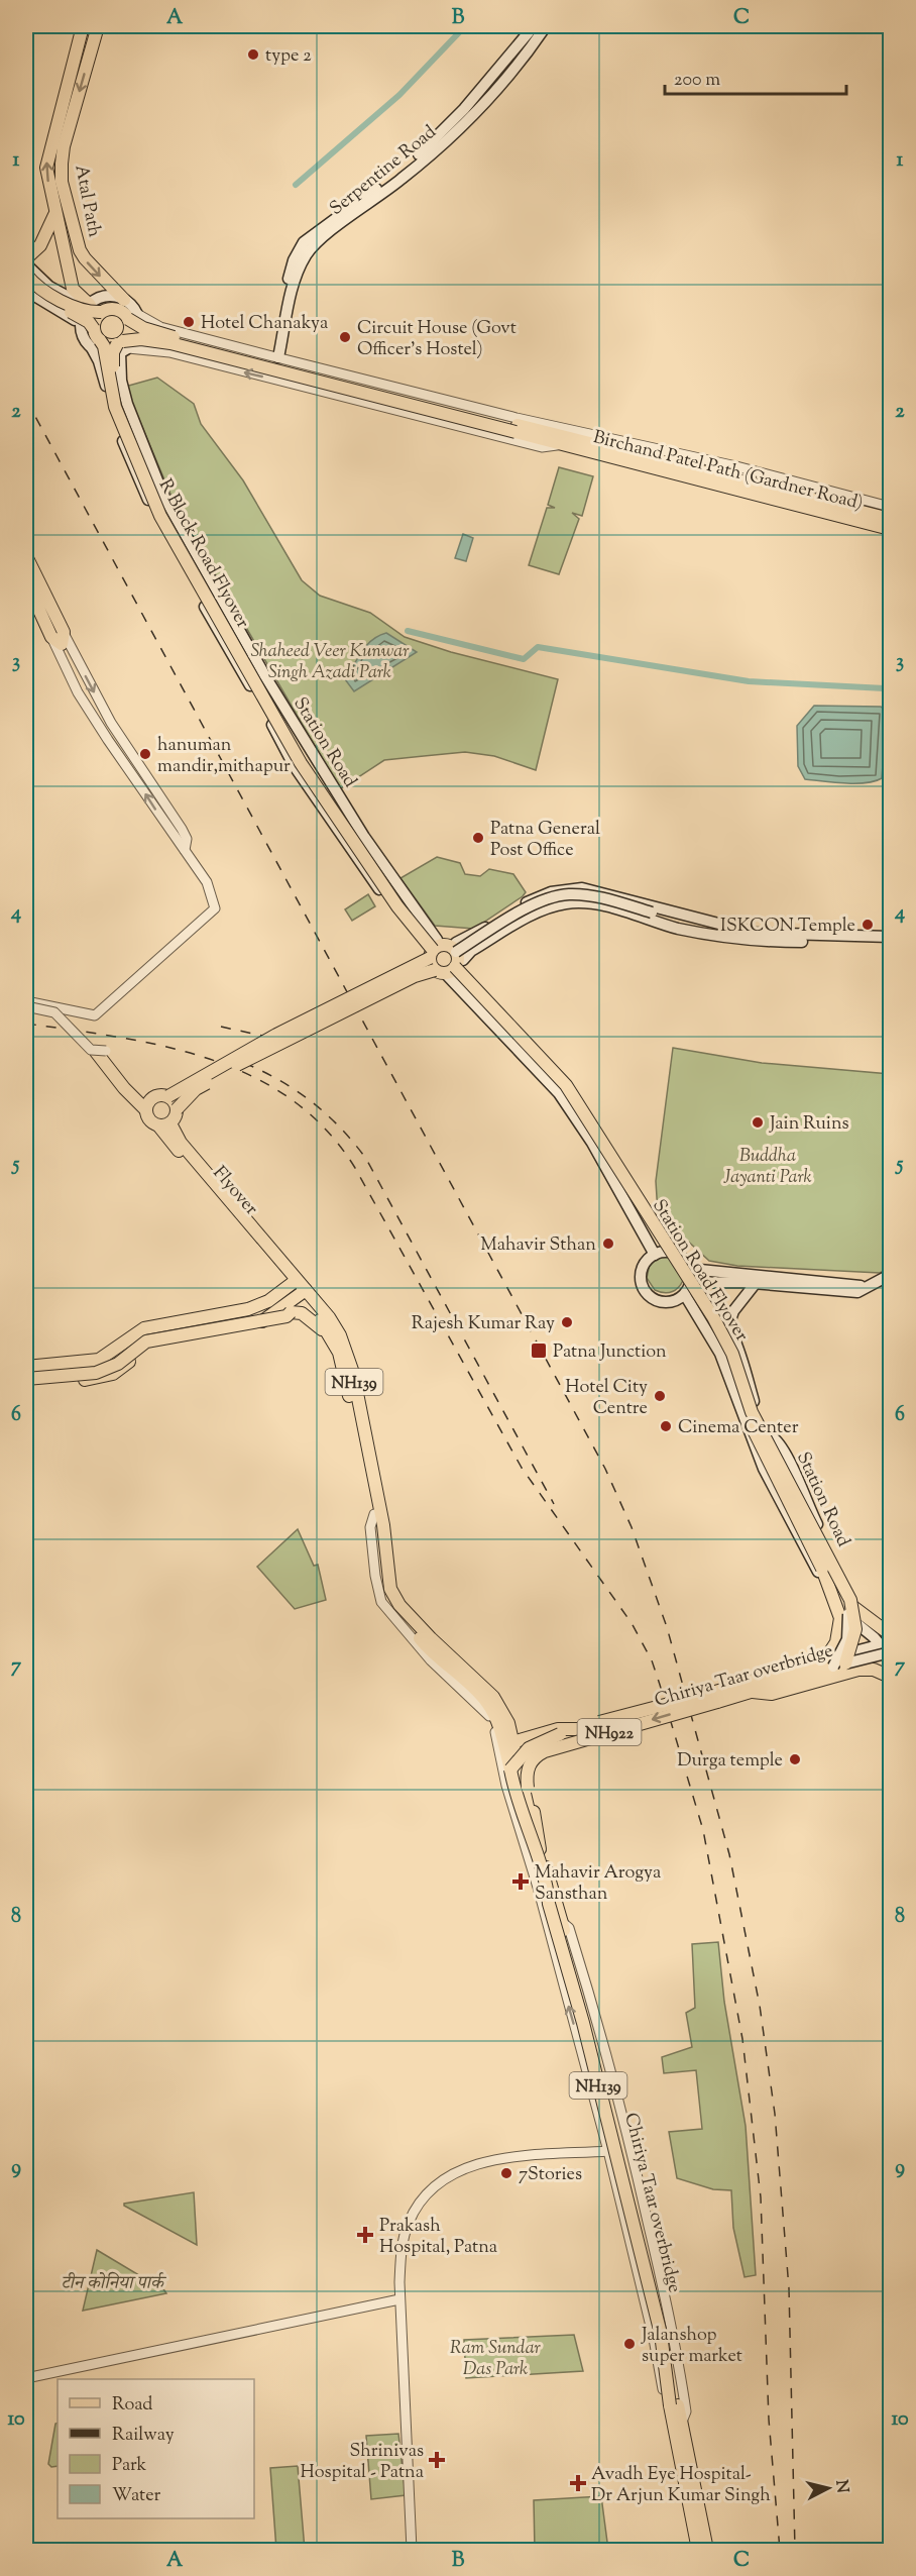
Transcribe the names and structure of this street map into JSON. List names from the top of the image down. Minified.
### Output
{"streets":{"main road":["Serpentine Road","Atal Path","Birchand Patel Path (Gardner Road)","R Block Road Flyover","Station Road","Flyover","Station Road Flyover","NH139","Chiriya Taar overbridge","NH922"]},"crossings":[["R Block Road Flyover","Station Road Flyover"],["Flyover","NH139"],["Station Road Flyover","Chiriya Taar overbridge"],["Station Road Flyover","NH922"],["NH139","Chiriya Taar overbridge"],["Chiriya Taar overbridge","NH922"]],"parks":["Shaheed Veer Kunwar Singh Azadi Park","Buddha Jayanti Park","टीन कोनिया पार्क","Ram Sundar Das Park"],"places":{"other":["type 2","Hotel Chanakya","Circuit House (Govt Officer's Hostel)","hanuman mandir,mithapur","Patna General Post Office","ISKCON Temple","Jain Ruins","Mahavir Sthan","Rajesh Kumar Ray","Hotel City Centre","Cinema Center","Durga temple","7Stories","Jalanshop super market"],"transit":["Patna Junction"],"health":["Mahavir Arogya Sansthan","Prakash Hospital, Patna","Shrinivas Hospital - Patna","Avadh Eye Hospital- Dr Arjun Kumar Singh"]},"legend":["Road","Railway","Park","Water"],"scale_bar":"200 m","north":"right","grid":{"columns":["A","B","C"],"rows":["1","2","3","4","5","6","7","8","9","10"]}}
